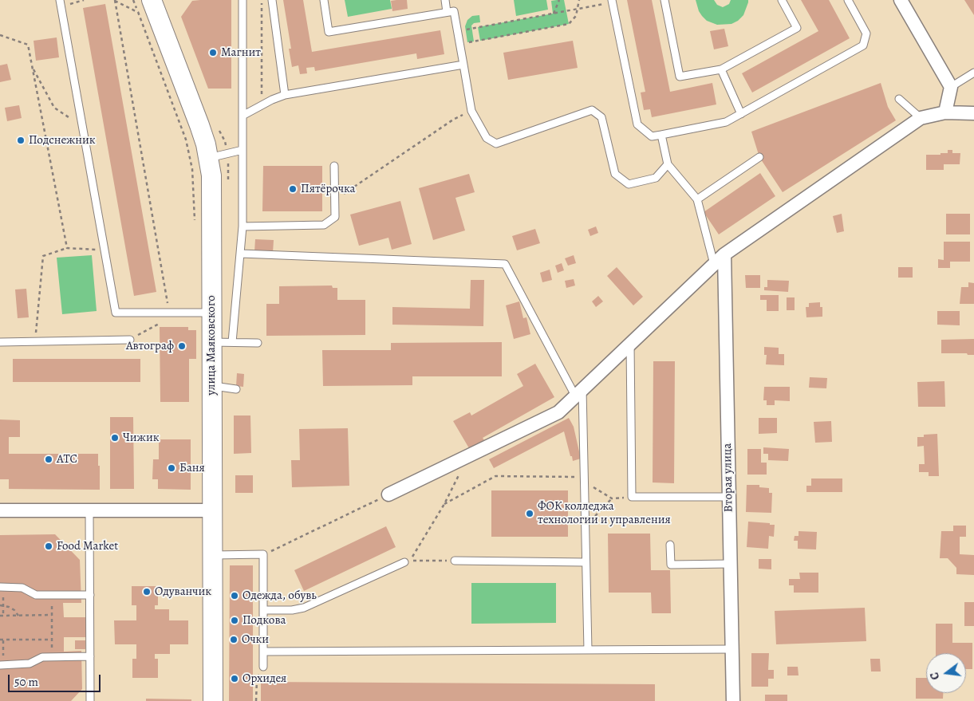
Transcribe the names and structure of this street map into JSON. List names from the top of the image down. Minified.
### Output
{"streets":{"street":["улица Маяковского","Вторая улица"]},"places":["Магнит","Подснежник","Пятёрочка","Автограф","Чижик","АТС","Баня","ФОК колледжа технологии и управления","Food Market","Одуванчик","Одежда, обувь","Подкова","Очки","Орхидея"],"scale_bar":"50 m","north":"left"}
